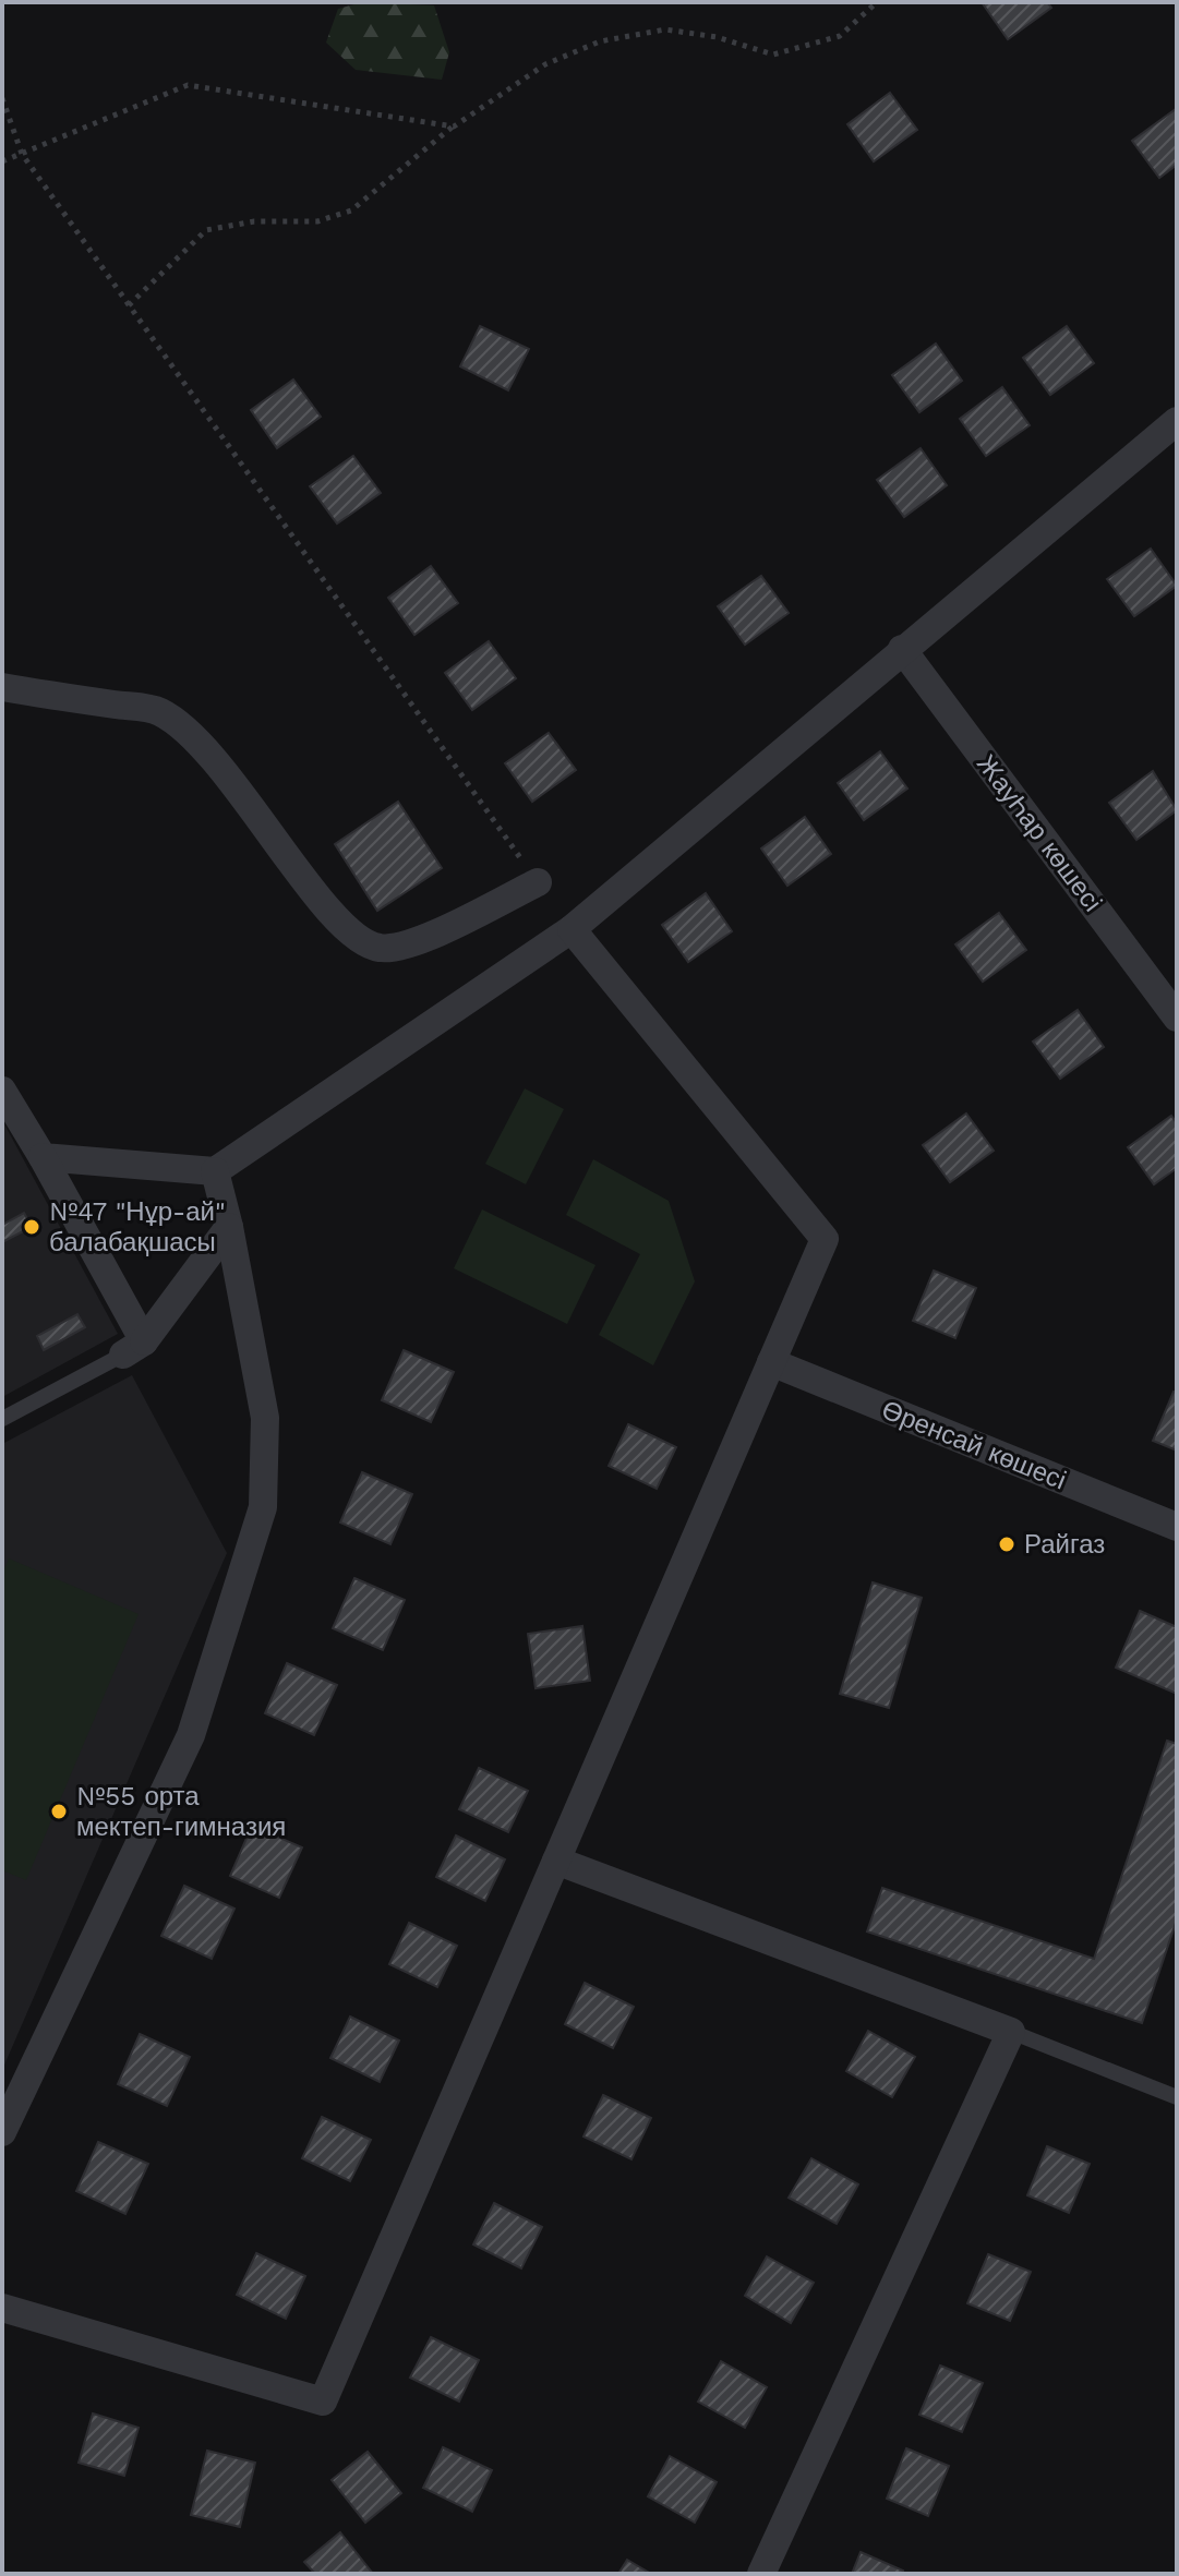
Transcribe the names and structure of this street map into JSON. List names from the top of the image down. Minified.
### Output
{"streets":{"street":["ЖауҺар көшесі","Өренсай көшесі"]},"places":["№47 \"Нұр-ай\" балабақшасы","Райгаз","№55 орта мектеп-гимназия"]}
